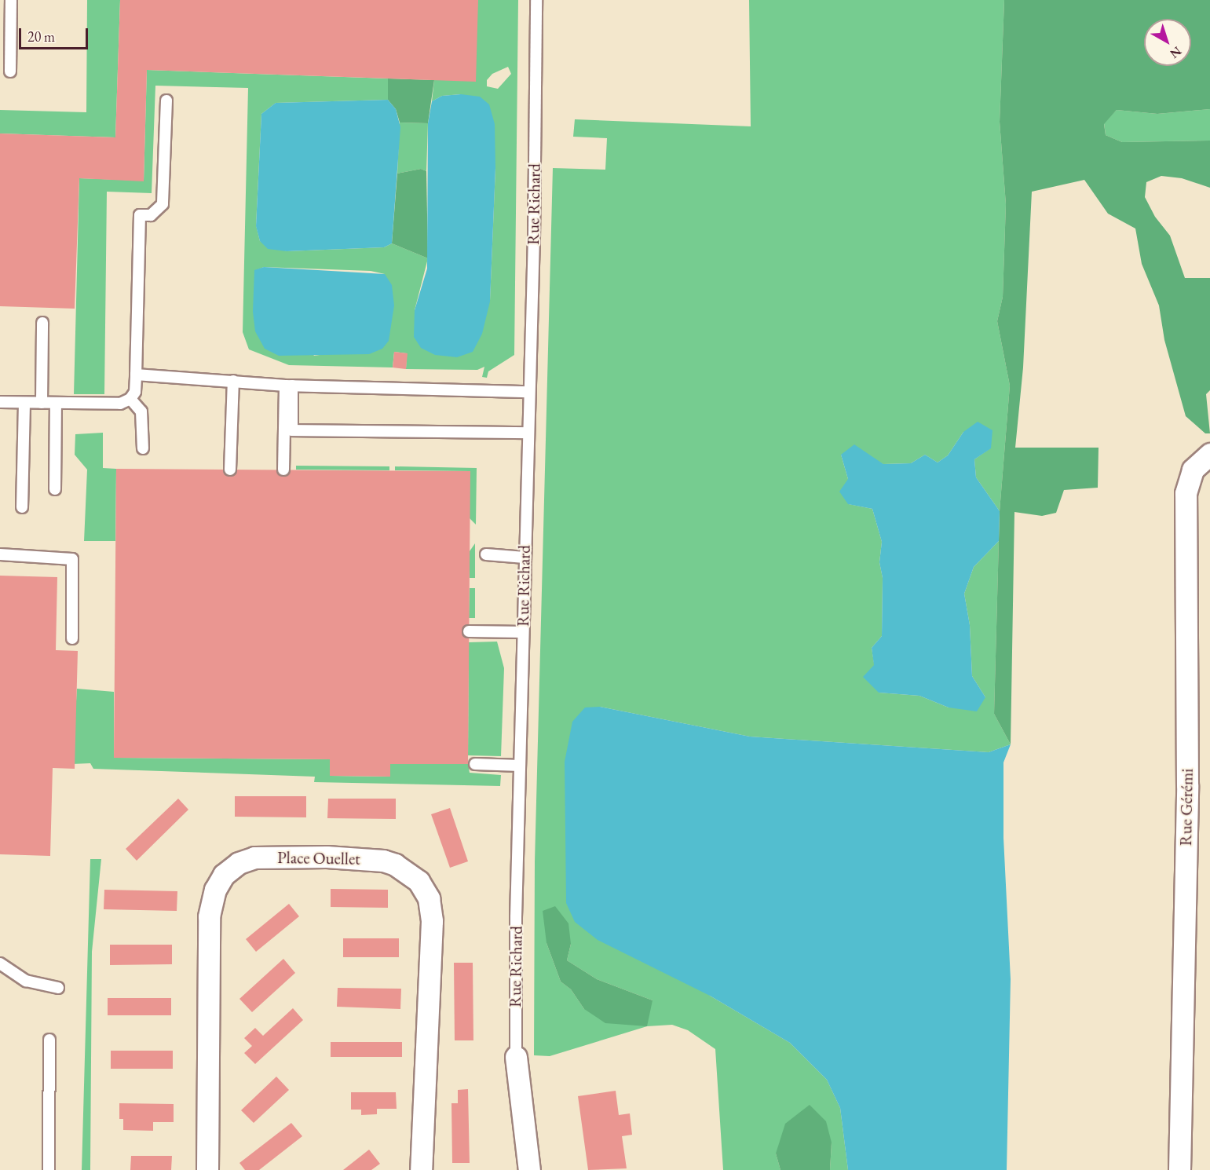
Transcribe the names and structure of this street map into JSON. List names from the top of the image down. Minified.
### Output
{"streets":{"street":["Rue Richard","Rue Gérémi","Place Ouellet"]},"scale_bar":"20 m","north":"bottom right"}
